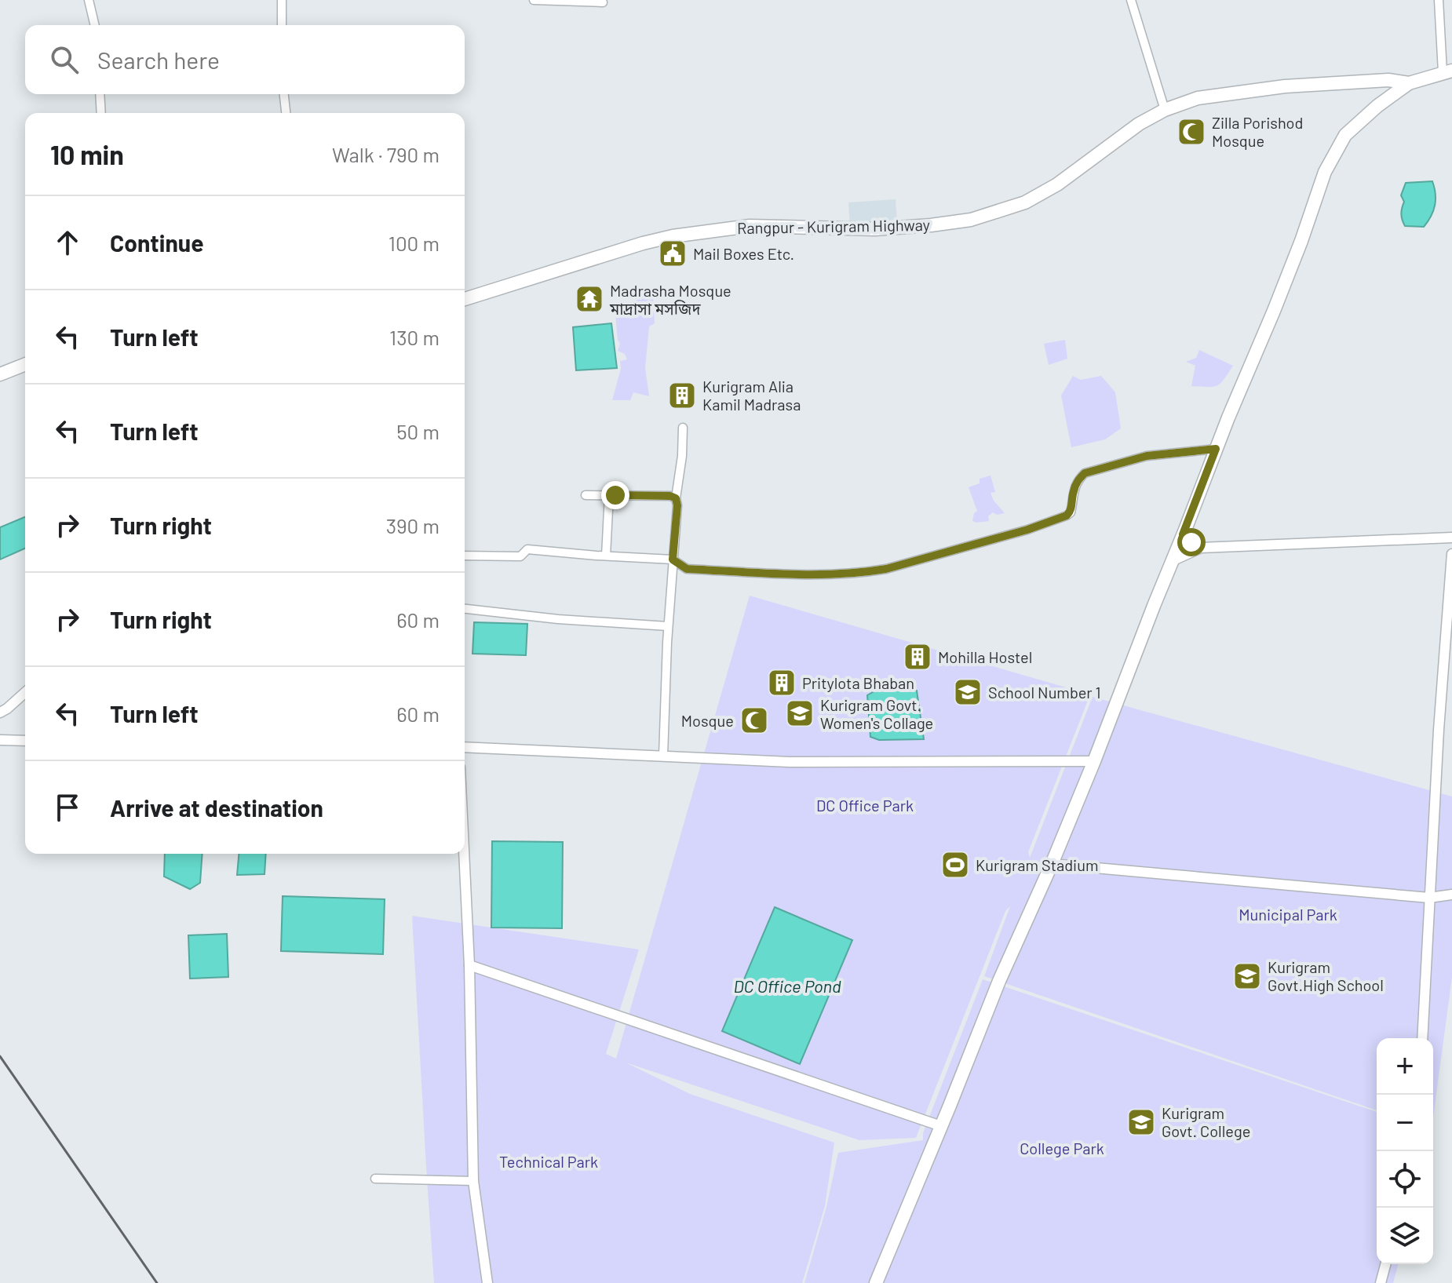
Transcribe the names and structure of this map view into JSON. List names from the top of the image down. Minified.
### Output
{"streets":{"main road":["Rangpur - Kurigram Highway"]},"water":["DC Office Pond"],"parks":["DC Office Park","Municipal Park","College Park","Technical Park"],"places":{"mosque":["Zilla Porishod Mosque","Mosque"],"public building":["Mail Boxes Etc."],"temple":["Madrasha Mosque মাদ্রাসা মসজিদ"],"building":["Kurigram Alia Kamil Madrasa","Mohilla Hostel","Pritylota Bhaban"],"school or university":["School Number 1","Kurigram Govt. Women's Collage","Kurigram Govt.High School","Kurigram Govt. College"],"sports":["Kurigram Stadium"]},"page":{"search":"Search here","heading":["10 min","Walk · 790 m"],"list":[["Continue","100 m"],["Turn left","130 m"],["Turn left","50 m"],["Turn right","390 m"],["Turn right","60 m"],["Turn left","60 m"],"Arrive at destination"],"map_buttons":["+","−"]}}
